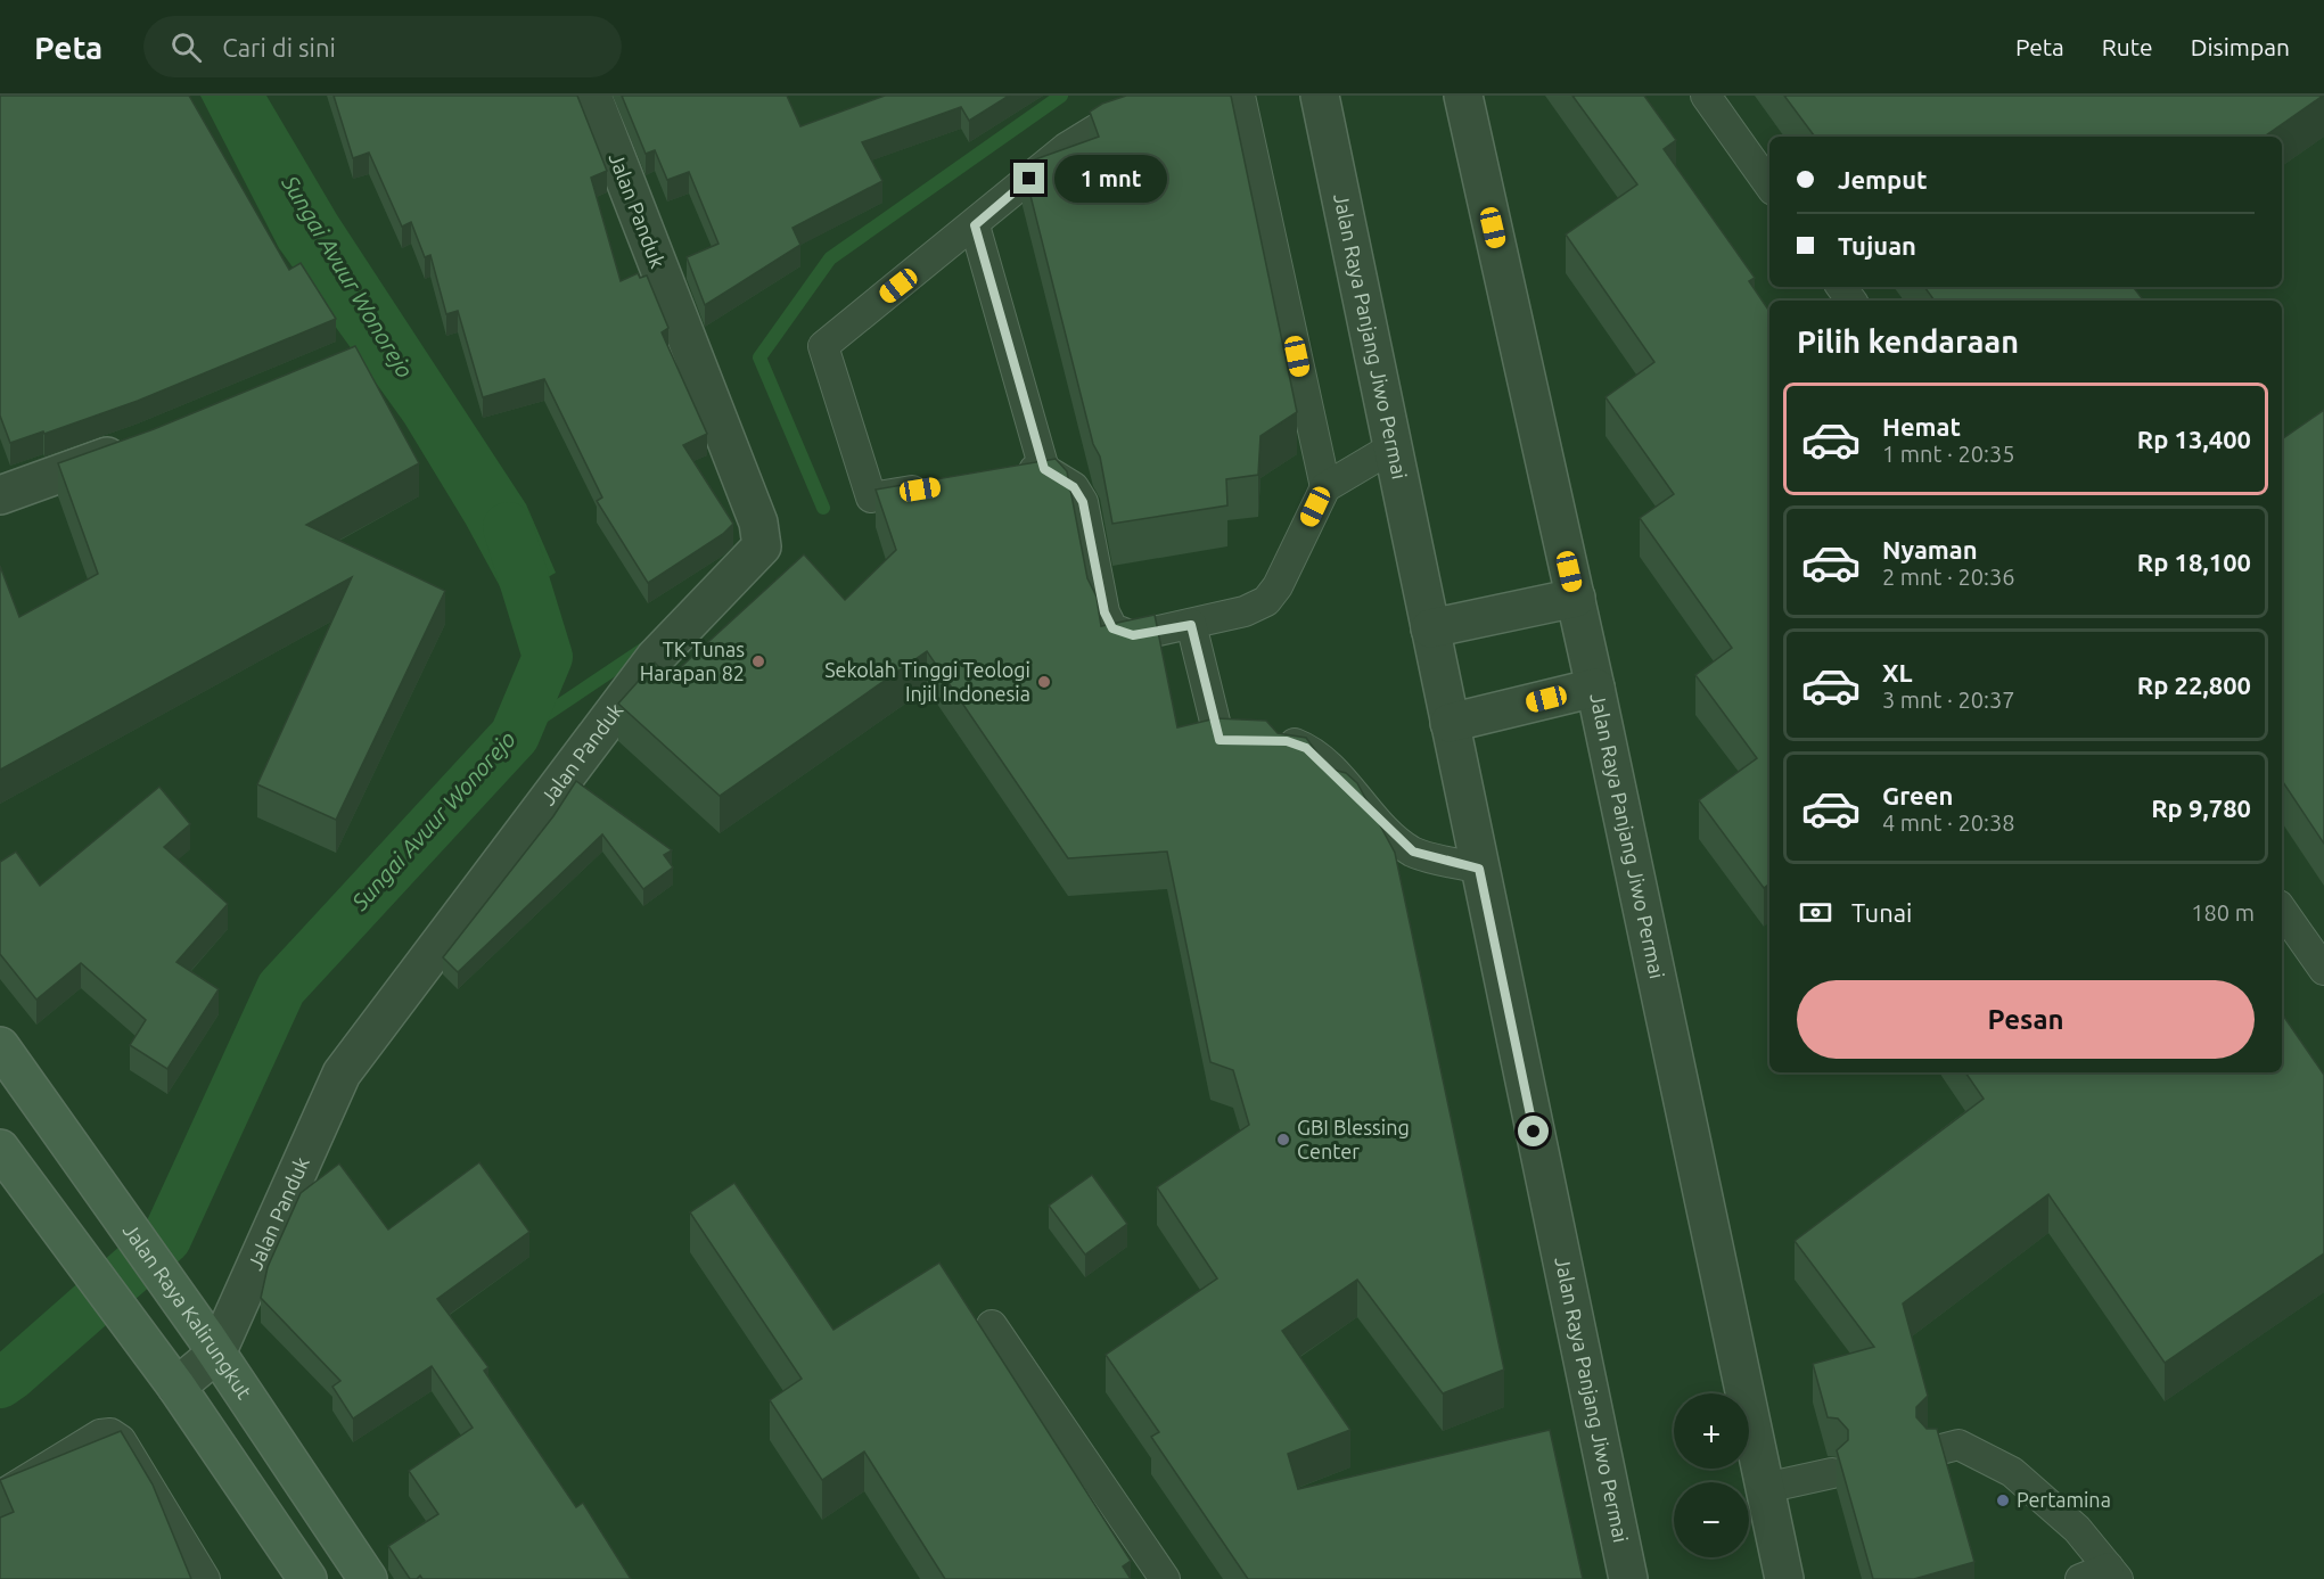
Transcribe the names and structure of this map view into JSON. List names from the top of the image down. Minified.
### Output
{"streets":{"main road":["Jalan Raya Kalirungkut"],"street":["Jalan Panduk","Jalan Raya Panjang Jiwo Permai"]},"crossings":[["Jalan Panduk","Jalan Raya Kalirungkut"]],"water":["Sungai Avuur Wonorejo"],"places":["TK Tunas Harapan 82","Sekolah Tinggi Teologi Injil Indonesia","GBI Blessing Center","Pertamina"],"page":{"header":"Peta","search":"Cari di sini","nav":["Peta","Rute","Disimpan"],"banner":["Jemput","Tujuan"],"bubble":"1 mnt","heading":"Pilih kendaraan","list":[{"name":"Hemat","note":"1 mnt · 20:35","value":"Rp 13,400"},{"name":"Nyaman","note":"2 mnt · 20:36","value":"Rp 18,100"},{"name":"XL","note":"3 mnt · 20:37","value":"Rp 22,800"},{"name":"Green","note":"4 mnt · 20:38","value":"Rp 9,780"}],"pay":["Tunai","180 m"],"buttons":"Pesan","map_buttons":["+","−"]}}
